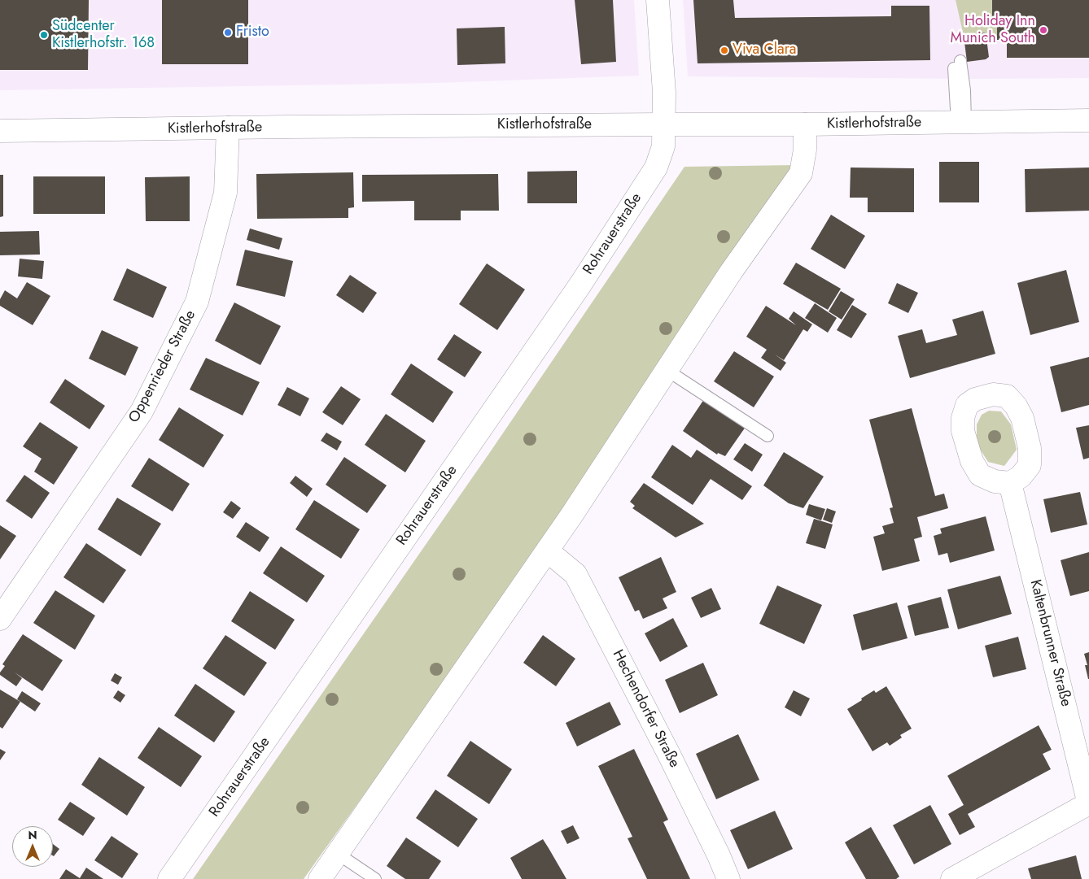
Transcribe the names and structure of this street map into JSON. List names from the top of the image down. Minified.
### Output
{"streets":{"street":["Kistlerhofstraße","Rohrauerstraße","Oppenrieder Straße","Kaltenbrunner Straße","Hechendorfer Straße"]},"crossings":[["Kistlerhofstraße","Rohrauerstraße"],["Kistlerhofstraße","Oppenrieder Straße"]],"places":["Holiday Inn Munich South","Fristo","Südcenter Kistlerhofstr. 168","Viva Clara"],"north":"top"}
